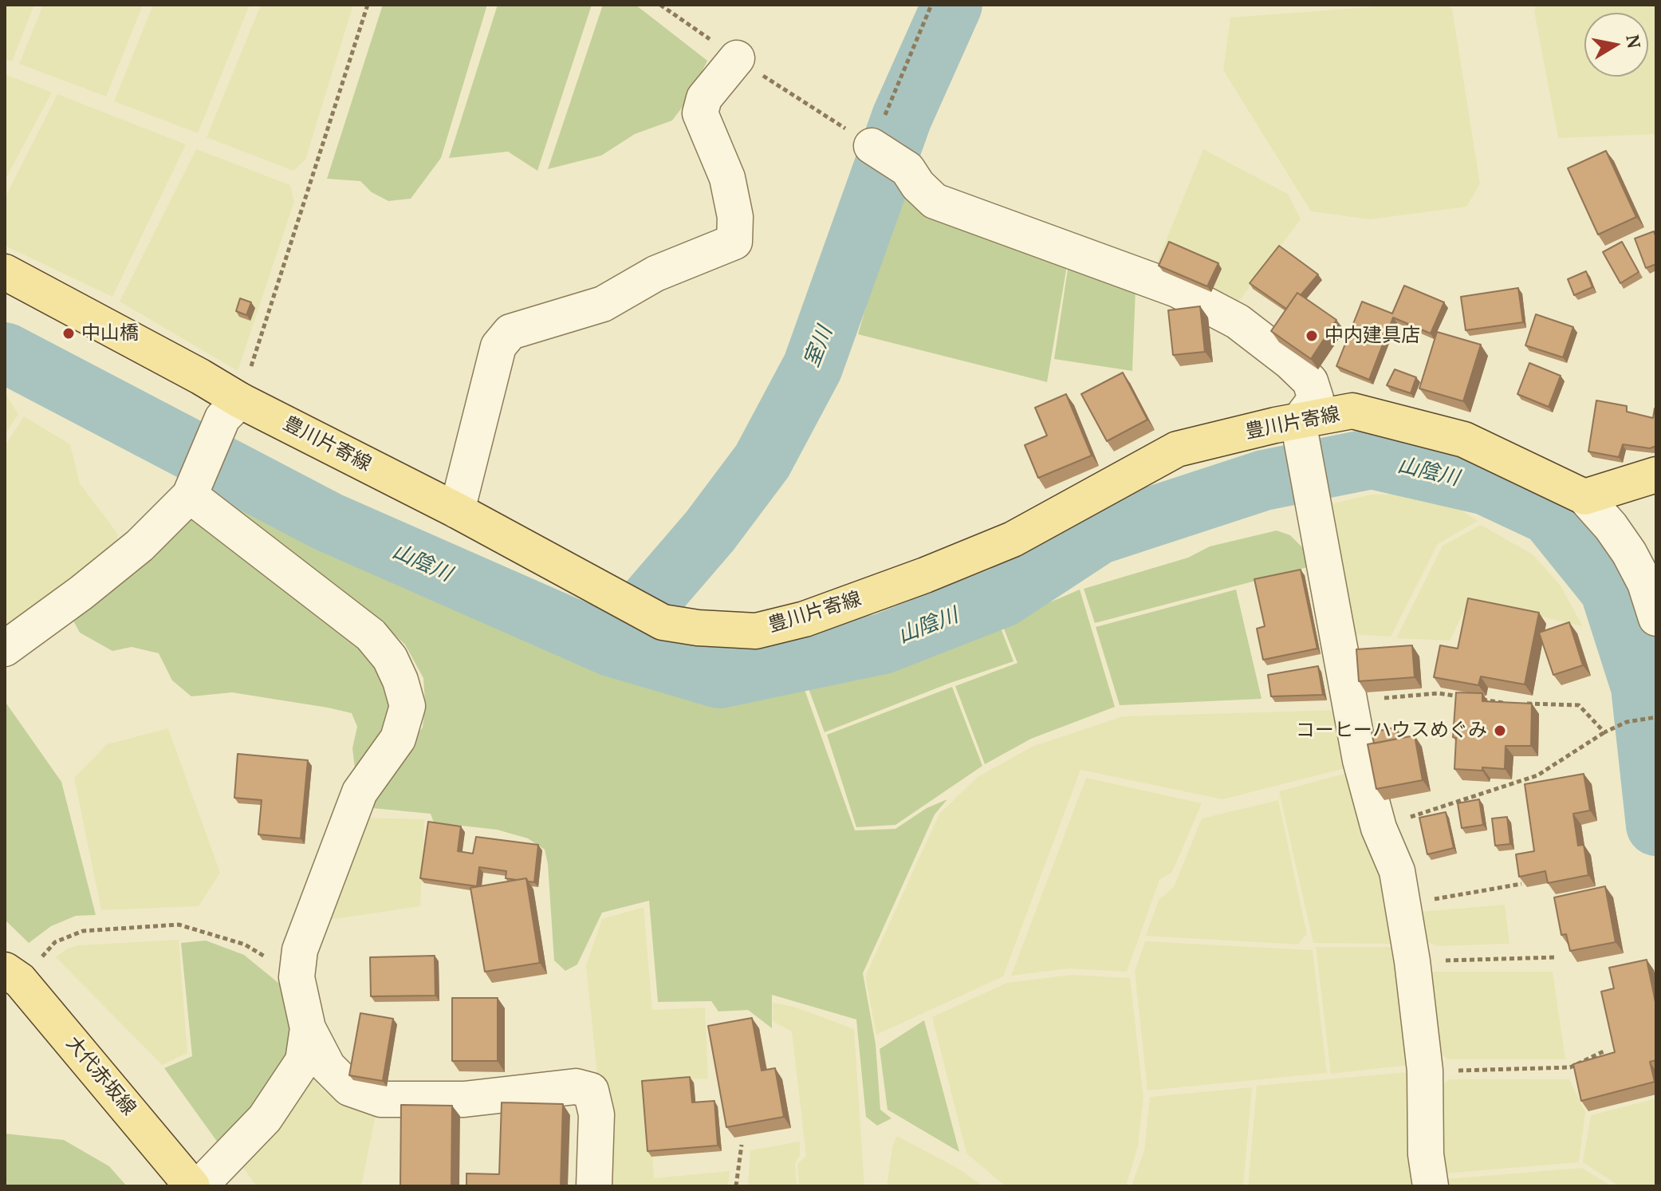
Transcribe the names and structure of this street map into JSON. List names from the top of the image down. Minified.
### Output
{"streets":{"main road":["豊川片寄線","大代赤坂線"]},"water":["室川","山陰川"],"places":["中山橋","中内建具店","コーヒーハウスめぐみ"],"north":"right"}
